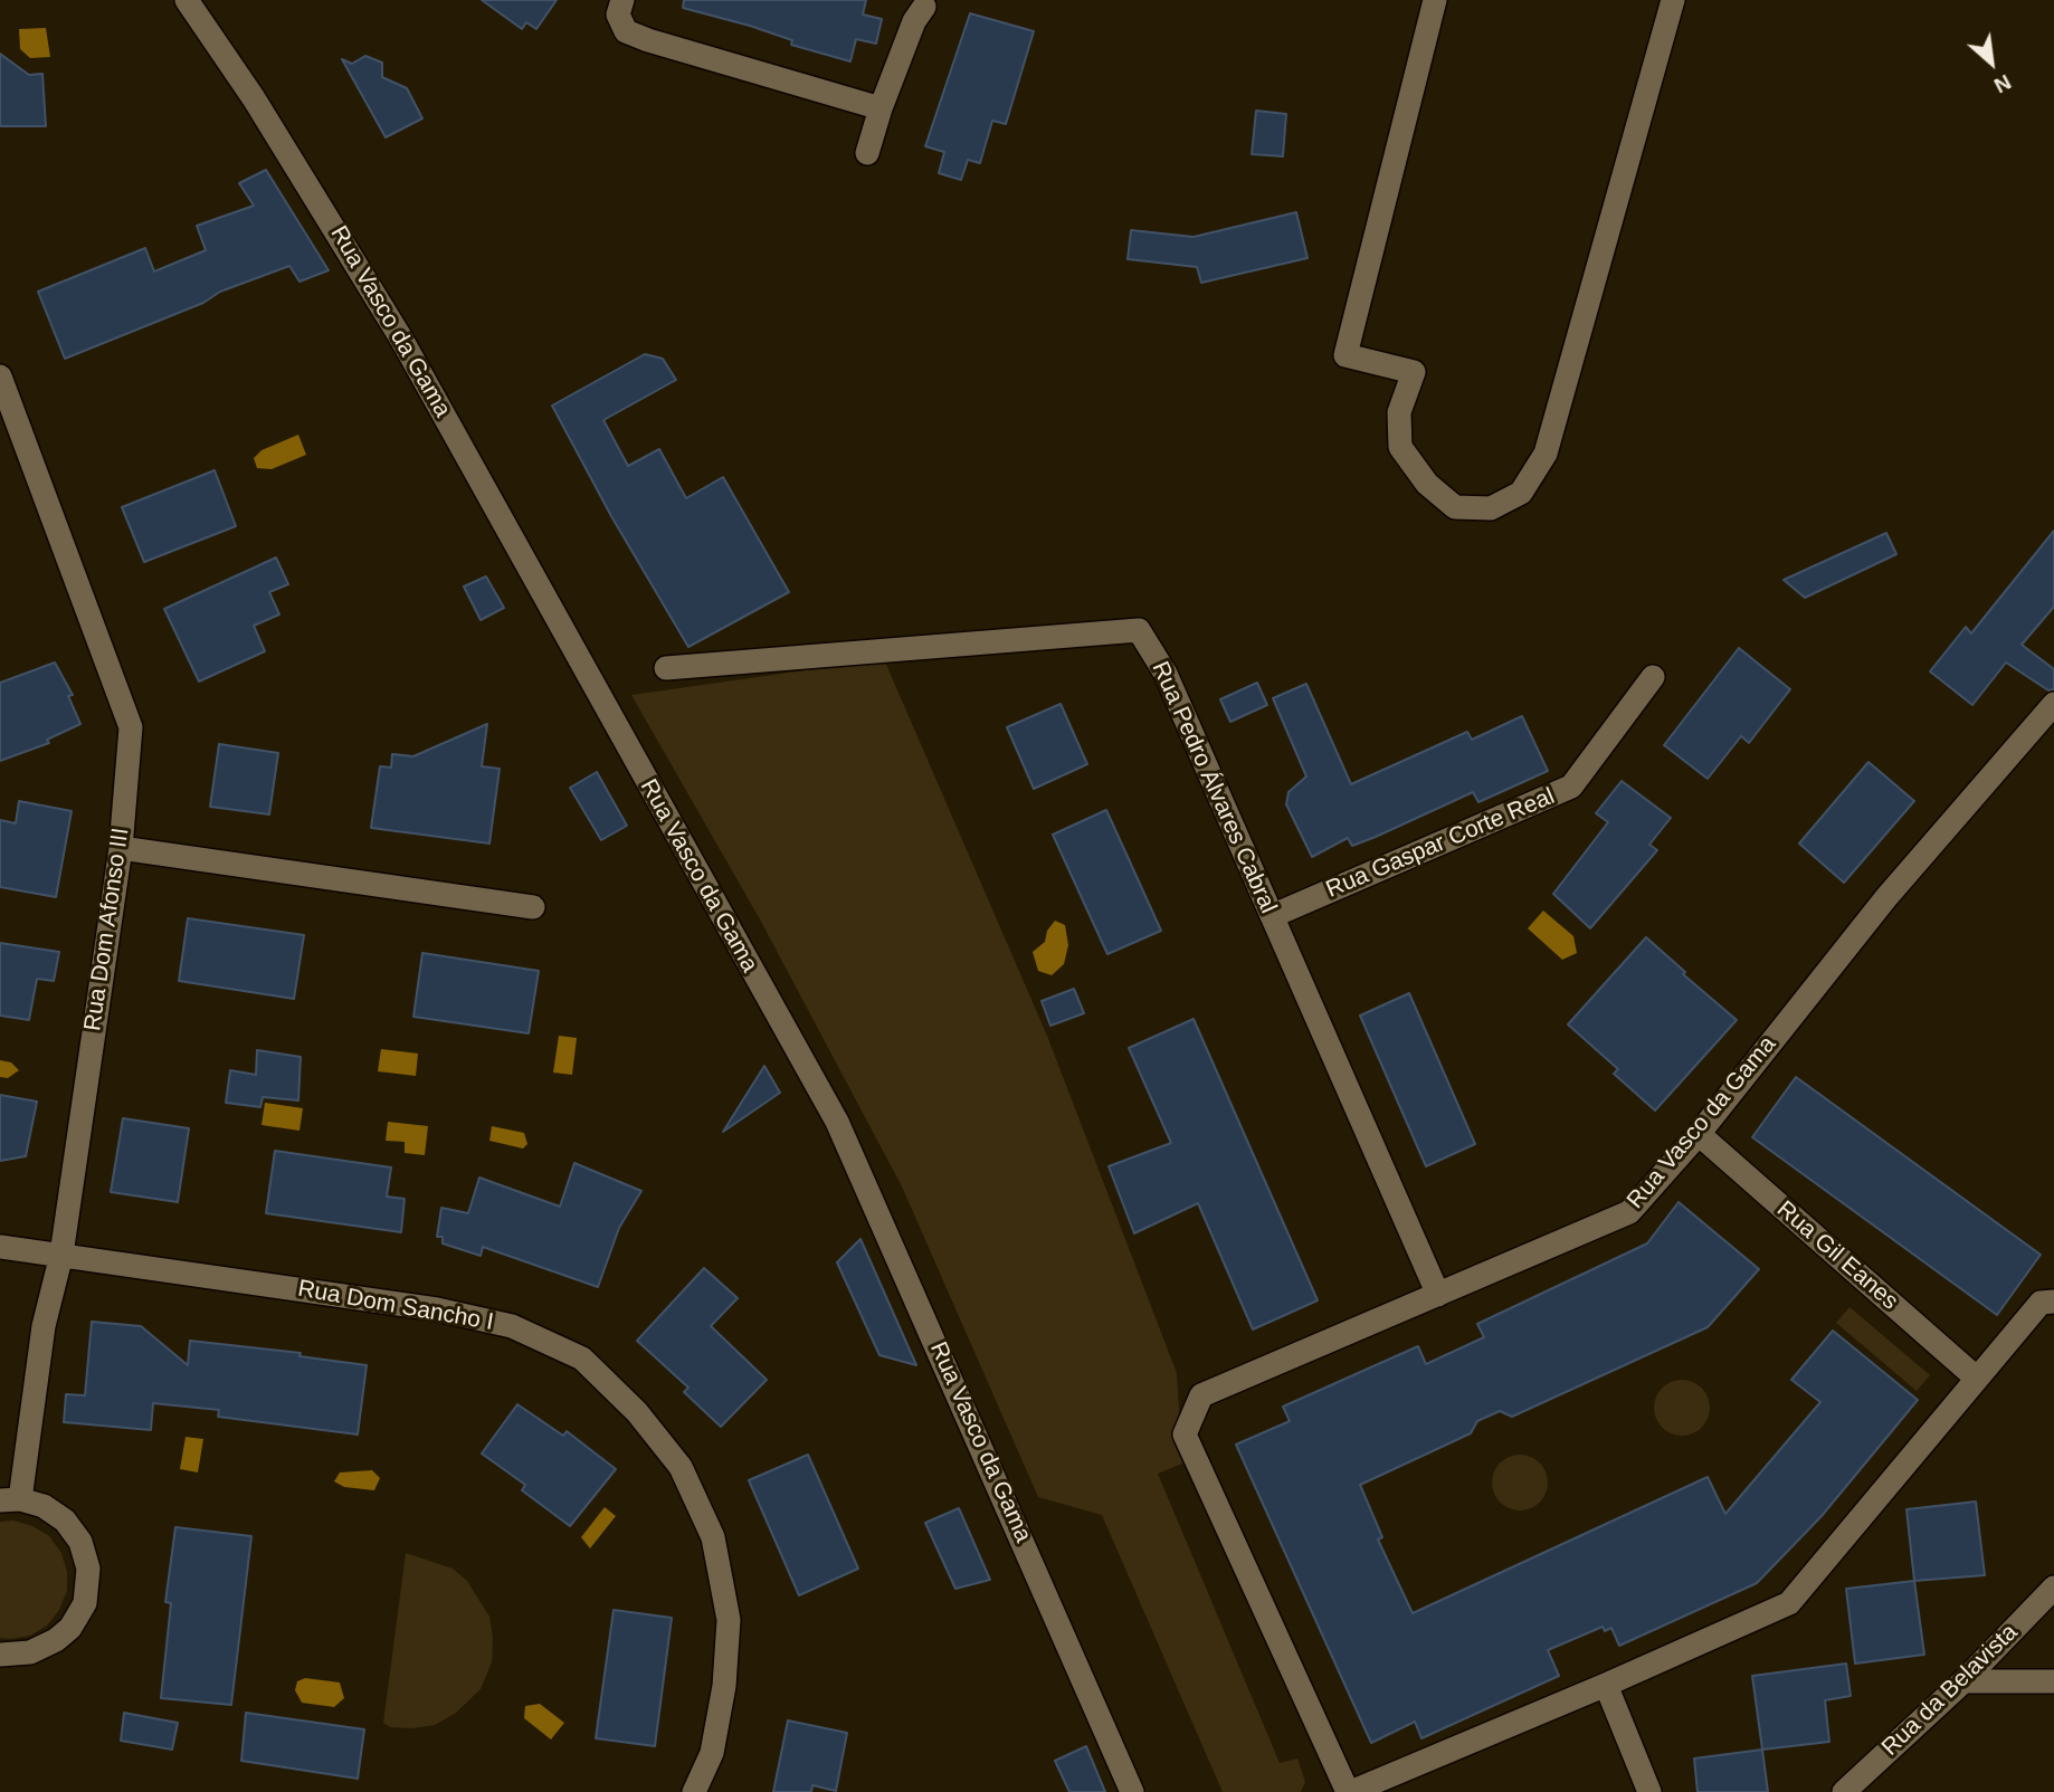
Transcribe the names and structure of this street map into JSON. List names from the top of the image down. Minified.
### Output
{"streets":{"street":["Rua Vasco da Gama","Rua Pedro Álvares Cabral","Rua Gaspar Corte Real","Rua Dom Afonso III","Rua Gil Eanes","Rua Dom Sancho I","Rua da Belavista"]},"crossings":[["Rua Vasco da Gama","Rua Pedro Álvares Cabral"],["Rua Vasco da Gama","Rua Gil Eanes"],["Rua Pedro Álvares Cabral","Rua Gaspar Corte Real"],["Rua Dom Afonso III","Rua Dom Sancho I"]],"north":"bottom right"}
